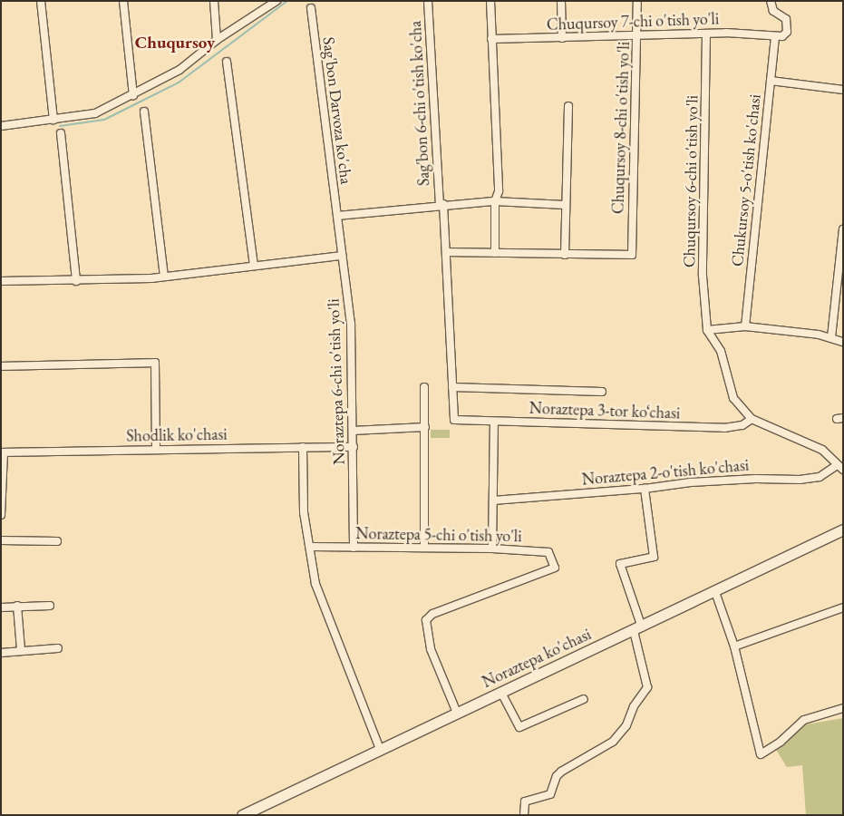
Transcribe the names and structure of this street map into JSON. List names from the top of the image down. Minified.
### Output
{"streets":{"main road":["Noraztepa ko'chasi"],"street":["Chuqursoy 7-chi o'tish yo'li","Sag'bon 6-chi o'tish ko'cha","Sag'bon Darvoza ko'cha","Chuqursoy 8-chi o'tish yo'li","Chukursoy 5-o'tish ko'chasi","Chuqursoy 6-chi o'tish yo'li","Noraztepa 6-chi o'tish yo'li","Noraztepa 3-tor ko‘chasi","Shodlik ko'chasi","Noraztepa 2-o'tish ko'chasi","Noraztepa 5-chi o'tish yo'li"]},"crossings":[["Chuqursoy 7-chi o'tish yo'li","Chuqursoy 8-chi o'tish yo'li"],["Chuqursoy 7-chi o'tish yo'li","Chukursoy 5-o'tish ko'chasi"],["Chuqursoy 7-chi o'tish yo'li","Chuqursoy 6-chi o'tish yo'li"],["Sag'bon 6-chi o'tish ko'cha","Noraztepa 3-tor ko‘chasi"],["Sag'bon Darvoza ko'cha","Noraztepa 6-chi o'tish yo'li"],["Noraztepa 6-chi o'tish yo'li","Shodlik ko'chasi"],["Noraztepa 6-chi o'tish yo'li","Noraztepa 5-chi o'tish yo'li"],["Noraztepa 5-chi o'tish yo'li","Noraztepa ko'chasi"]],"districts":["Chuqursoy"]}
